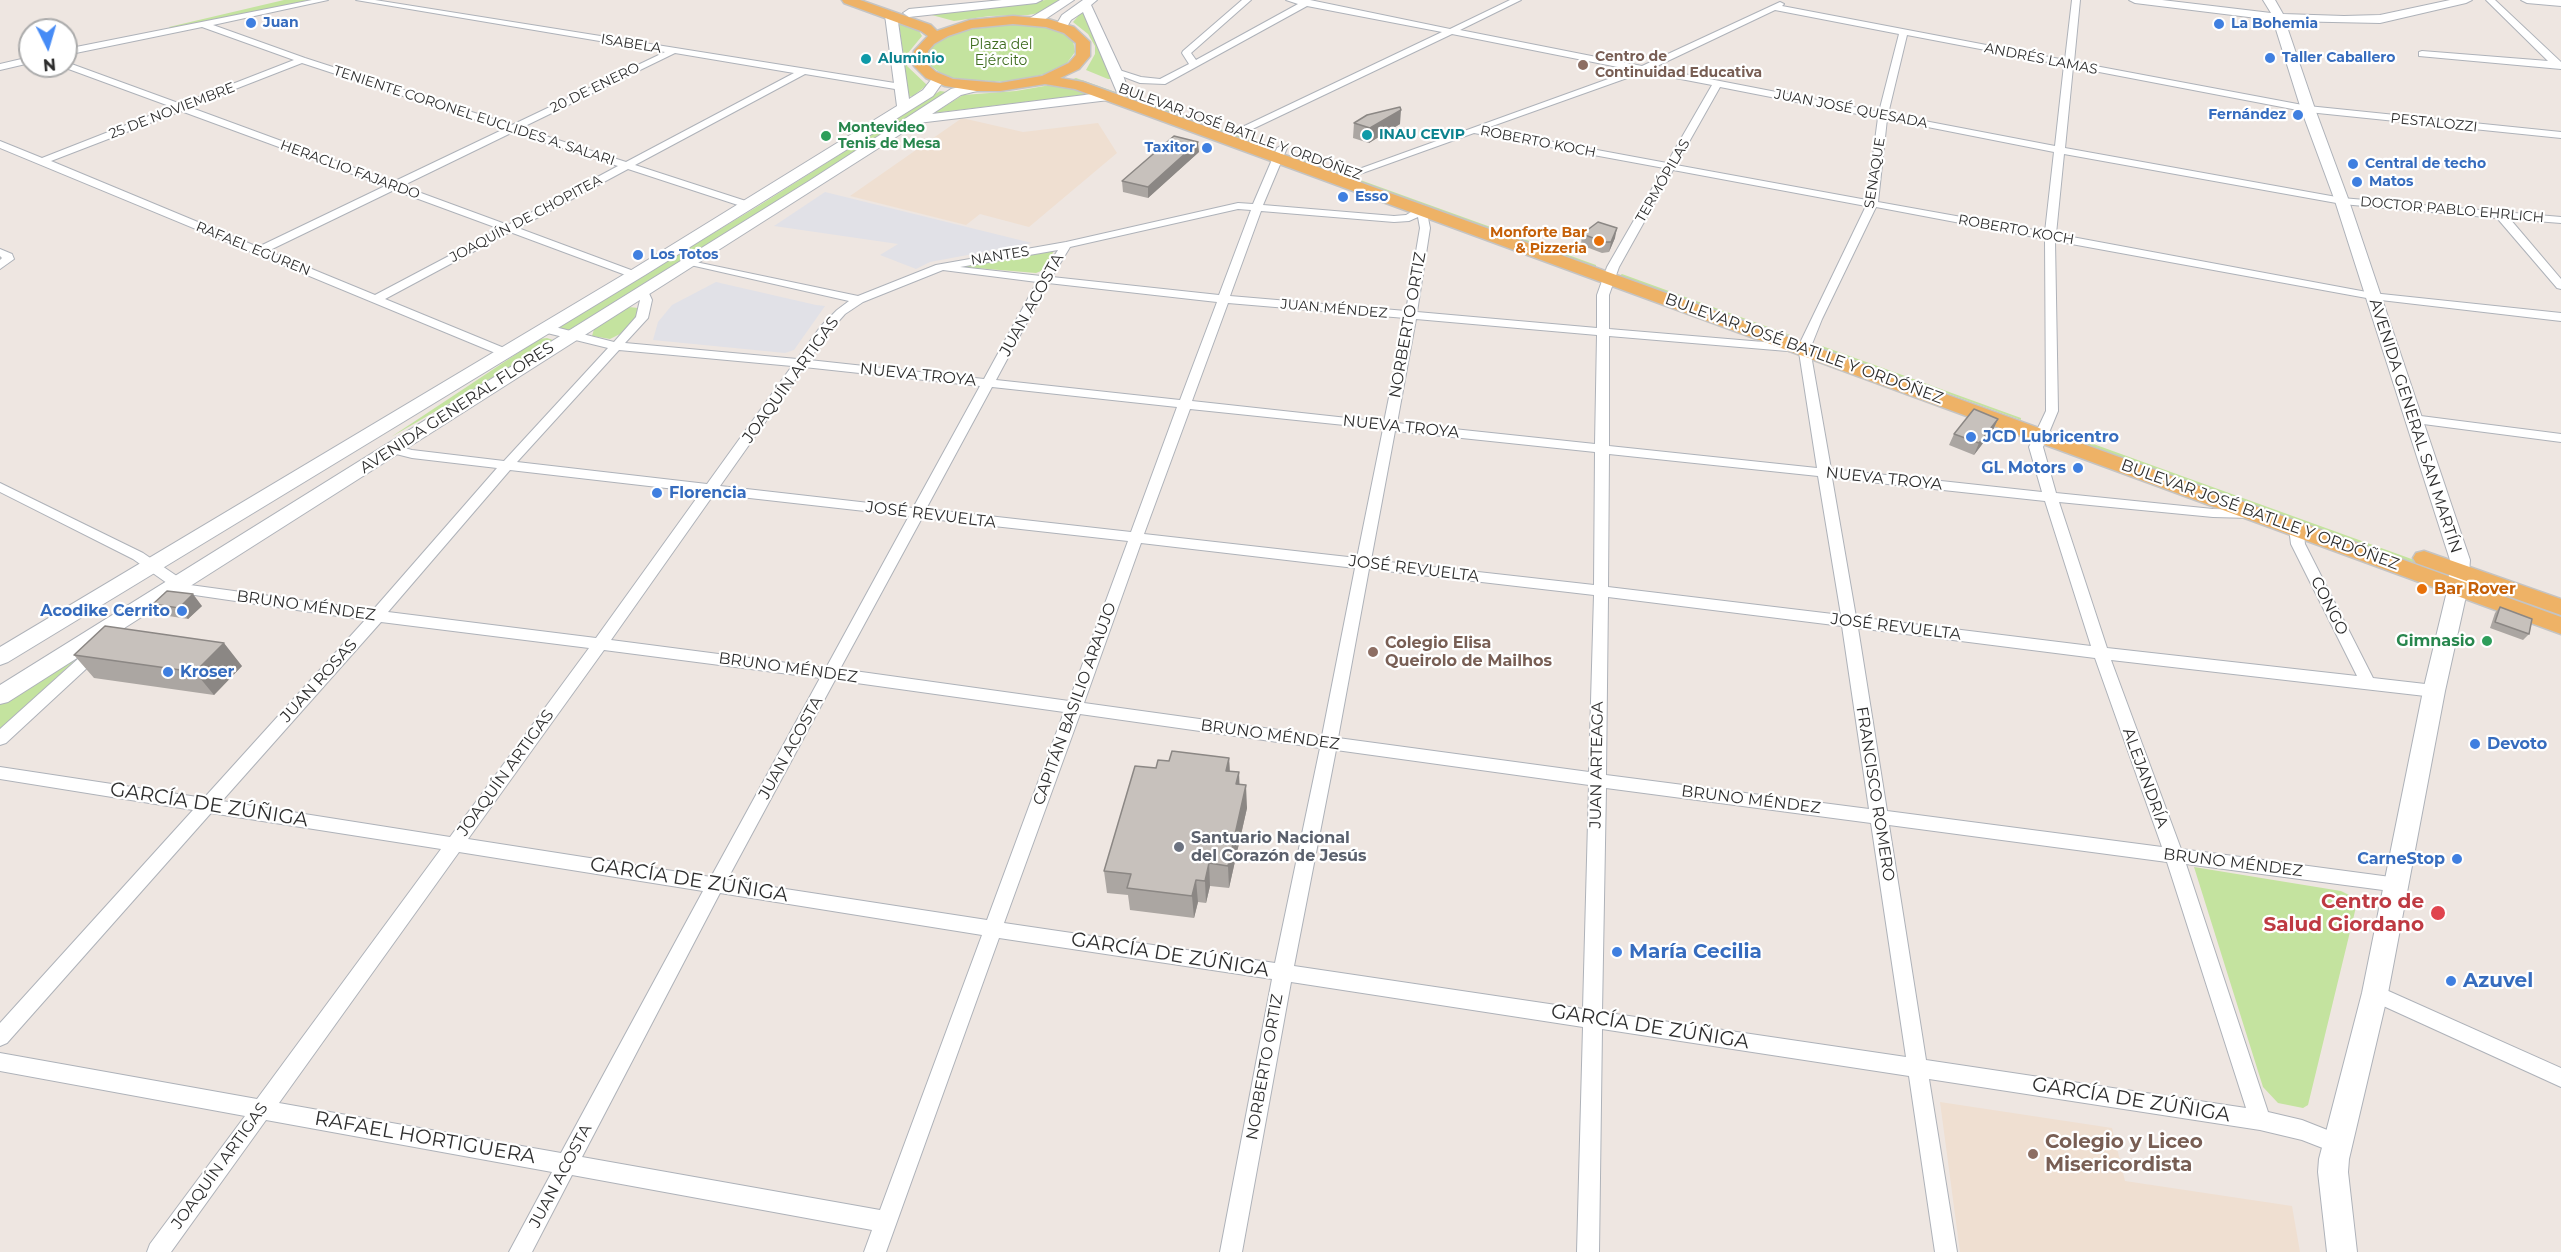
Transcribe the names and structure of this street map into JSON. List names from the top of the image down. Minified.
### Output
{"streets":{"main road":["BULEVAR JOSÉ BATLLE Y ORDÓÑEZ","AVENIDA GENERAL FLORES","AVENIDA GENERAL SAN MARTÍN"],"street":["ISABELA","ANDRÉS LAMAS","20 DE ENERO","JUAN JOSÉ QUESADA","25 DE NOVIEMBRE","TENIENTE CORONEL EUCLIDES A. SALARI","PESTALOZZI","ROBERTO KOCH","HERACLIO FAJARDO","SENAQUE","TERMÓPILAS","DOCTOR PABLO EHRLICH","JOAQUÍN DE CHOPITEA","RAFAEL EGUREN","NANTES","JUAN ACOSTA","JUAN MÉNDEZ","NORBERTO ORTIZ","NUEVA TROYA","JOAQUÍN ARTIGAS","JOSÉ REVUELTA","BRUNO MÉNDEZ","CONGO","JUAN ROSAS","CAPITÁN BASILIO ARAUJO","JUAN ARTEAGA","ALEJANDRÍA","FRANCISCO ROMERO","GARCÍA DE ZÚÑIGA","RAFAEL HORTIGUERA"]},"crossings":[["ISABELA","20 DE ENERO"],["ISABELA","JOAQUÍN DE CHOPITEA"],["ANDRÉS LAMAS","PESTALOZZI"],["ANDRÉS LAMAS","SENAQUE"],["ANDRÉS LAMAS","AVENIDA GENERAL SAN MARTÍN"],["ANDRÉS LAMAS","ALEJANDRÍA"],["20 DE ENERO","TENIENTE CORONEL EUCLIDES A. SALARI"],["20 DE ENERO","HERACLIO FAJARDO"],["20 DE ENERO","RAFAEL EGUREN"],["JUAN JOSÉ QUESADA","SENAQUE"],["JUAN JOSÉ QUESADA","TERMÓPILAS"],["JUAN JOSÉ QUESADA","DOCTOR PABLO EHRLICH"],["JUAN JOSÉ QUESADA","AVENIDA GENERAL SAN MARTÍN"],["JUAN JOSÉ QUESADA","ALEJANDRÍA"],["25 DE NOVIEMBRE","TENIENTE CORONEL EUCLIDES A. SALARI"],["25 DE NOVIEMBRE","HERACLIO FAJARDO"],["25 DE NOVIEMBRE","RAFAEL EGUREN"],["TENIENTE CORONEL EUCLIDES A. SALARI","JOAQUÍN DE CHOPITEA"],["TENIENTE CORONEL EUCLIDES A. SALARI","AVENIDA GENERAL FLORES"],["PESTALOZZI","AVENIDA GENERAL SAN MARTÍN"],["BULEVAR JOSÉ BATLLE Y ORDÓÑEZ","SENAQUE"],["BULEVAR JOSÉ BATLLE Y ORDÓÑEZ","TERMÓPILAS"],["BULEVAR JOSÉ BATLLE Y ORDÓÑEZ","NANTES"],["BULEVAR JOSÉ BATLLE Y ORDÓÑEZ","JUAN MÉNDEZ"],["BULEVAR JOSÉ BATLLE Y ORDÓÑEZ","NORBERTO ORTIZ"],["BULEVAR JOSÉ BATLLE Y ORDÓÑEZ","NUEVA TROYA"],["BULEVAR JOSÉ BATLLE Y ORDÓÑEZ","AVENIDA GENERAL FLORES"],["BULEVAR JOSÉ BATLLE Y ORDÓÑEZ","AVENIDA GENERAL SAN MARTÍN"],["BULEVAR JOSÉ BATLLE Y ORDÓÑEZ","CONGO"],["BULEVAR JOSÉ BATLLE Y ORDÓÑEZ","CAPITÁN BASILIO ARAUJO"],["BULEVAR JOSÉ BATLLE Y ORDÓÑEZ","JUAN ARTEAGA"],["BULEVAR JOSÉ BATLLE Y ORDÓÑEZ","ALEJANDRÍA"],["BULEVAR JOSÉ BATLLE Y ORDÓÑEZ","FRANCISCO ROMERO"],["ROBERTO KOCH","SENAQUE"],["ROBERTO KOCH","TERMÓPILAS"],["ROBERTO KOCH","AVENIDA GENERAL SAN MARTÍN"],["ROBERTO KOCH","ALEJANDRÍA"],["HERACLIO FAJARDO","JOAQUÍN DE CHOPITEA"],["HERACLIO FAJARDO","AVENIDA GENERAL FLORES"],["SENAQUE","JUAN MÉNDEZ"],["SENAQUE","FRANCISCO ROMERO"],["TERMÓPILAS","JUAN ARTEAGA"],["DOCTOR PABLO EHRLICH","AVENIDA GENERAL SAN MARTÍN"],["JOAQUÍN DE CHOPITEA","RAFAEL EGUREN"],["RAFAEL EGUREN","AVENIDA GENERAL FLORES"],["NANTES","JUAN ACOSTA"],["NANTES","JUAN MÉNDEZ"],["NANTES","NORBERTO ORTIZ"],["NANTES","JOAQUÍN ARTIGAS"],["NANTES","CAPITÁN BASILIO ARAUJO"],["JUAN ACOSTA","JUAN MÉNDEZ"],["JUAN ACOSTA","NUEVA TROYA"],["JUAN ACOSTA","JOSÉ REVUELTA"],["JUAN ACOSTA","BRUNO MÉNDEZ"],["JUAN ACOSTA","GARCÍA DE ZÚÑIGA"],["JUAN ACOSTA","RAFAEL HORTIGUERA"],["JUAN MÉNDEZ","NORBERTO ORTIZ"],["JUAN MÉNDEZ","CAPITÁN BASILIO ARAUJO"],["JUAN MÉNDEZ","JUAN ARTEAGA"],["JUAN MÉNDEZ","FRANCISCO ROMERO"],["NORBERTO ORTIZ","NUEVA TROYA"],["NORBERTO ORTIZ","JOSÉ REVUELTA"],["NORBERTO ORTIZ","BRUNO MÉNDEZ"],["NORBERTO ORTIZ","GARCÍA DE ZÚÑIGA"],["NUEVA TROYA","JOAQUÍN ARTIGAS"],["NUEVA TROYA","AVENIDA GENERAL FLORES"],["NUEVA TROYA","JUAN ROSAS"],["NUEVA TROYA","CAPITÁN BASILIO ARAUJO"],["NUEVA TROYA","JUAN ARTEAGA"],["NUEVA TROYA","ALEJANDRÍA"],["NUEVA TROYA","FRANCISCO ROMERO"],["JOAQUÍN ARTIGAS","JOSÉ REVUELTA"],["JOAQUÍN ARTIGAS","BRUNO MÉNDEZ"],["JOAQUÍN ARTIGAS","GARCÍA DE ZÚÑIGA"],["JOAQUÍN ARTIGAS","RAFAEL HORTIGUERA"],["AVENIDA GENERAL FLORES","JOSÉ REVUELTA"],["AVENIDA GENERAL FLORES","BRUNO MÉNDEZ"],["AVENIDA GENERAL FLORES","JUAN ROSAS"],["AVENIDA GENERAL SAN MARTÍN","JOSÉ REVUELTA"],["AVENIDA GENERAL SAN MARTÍN","BRUNO MÉNDEZ"],["AVENIDA GENERAL SAN MARTÍN","GARCÍA DE ZÚÑIGA"],["JOSÉ REVUELTA","CONGO"],["JOSÉ REVUELTA","JUAN ROSAS"],["JOSÉ REVUELTA","CAPITÁN BASILIO ARAUJO"],["JOSÉ REVUELTA","JUAN ARTEAGA"],["JOSÉ REVUELTA","ALEJANDRÍA"],["JOSÉ REVUELTA","FRANCISCO ROMERO"],["BRUNO MÉNDEZ","JUAN ROSAS"],["BRUNO MÉNDEZ","CAPITÁN BASILIO ARAUJO"],["BRUNO MÉNDEZ","JUAN ARTEAGA"],["BRUNO MÉNDEZ","ALEJANDRÍA"],["BRUNO MÉNDEZ","FRANCISCO ROMERO"],["JUAN ROSAS","GARCÍA DE ZÚÑIGA"],["CAPITÁN BASILIO ARAUJO","GARCÍA DE ZÚÑIGA"],["CAPITÁN BASILIO ARAUJO","RAFAEL HORTIGUERA"],["JUAN ARTEAGA","GARCÍA DE ZÚÑIGA"],["ALEJANDRÍA","GARCÍA DE ZÚÑIGA"],["FRANCISCO ROMERO","GARCÍA DE ZÚÑIGA"]],"parks":["Plaza del Ejército"],"places":["Juan","La Bohemia","Taller Caballero","Aluminio","Centro de Continuidad Educativa","Fernández","INAU CEVIP","Montevideo Tenis de Mesa","Taxitor","Central de techo","Matos","Esso","Monforte Bar & Pizzeria","Los Totos","JCD Lubricentro","GL Motors","Florencia","Bar Rover","Acodike Cerrito","Gimnasio","Colegio Elisa Queirolo de Mailhos","Kroser","Devoto","Santuario Nacional del Corazón de Jesús","CarneStop","Centro de Salud Giordano","María Cecilia","Azuvel","Colegio y Liceo Misericordista"],"north":"bottom"}
